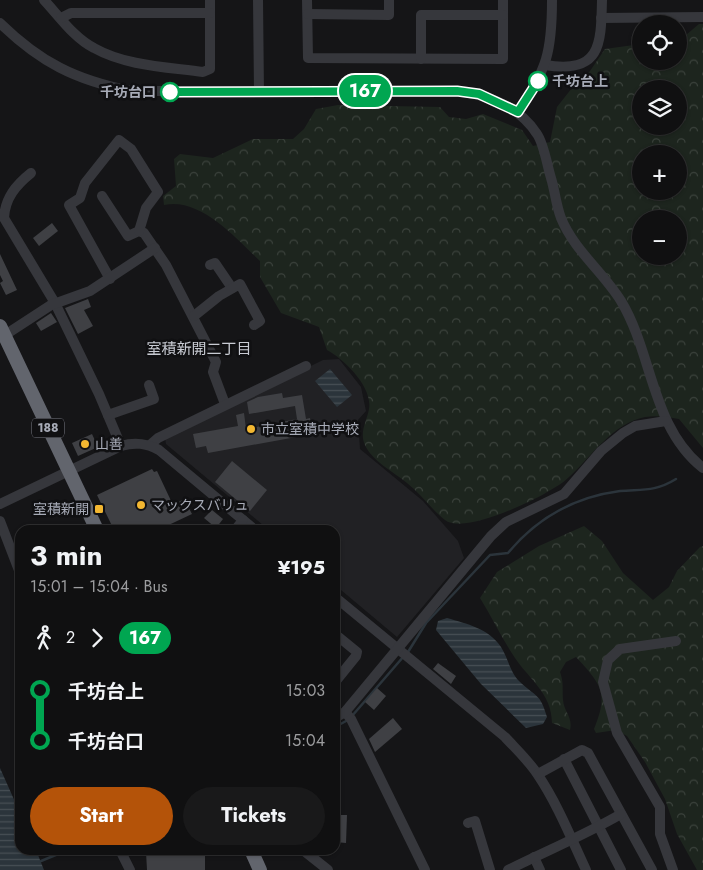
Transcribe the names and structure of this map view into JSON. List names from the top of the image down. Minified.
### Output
{"streets":{"highway":["188"]},"districts":["室積新開二丁目"],"places":{"other":["千坊台上","千坊台口","市立室積中学校","山善","マックスバリュ"],"transit":["室積新開"]},"lines":["bus line 167"],"page":{"on_map":"167","map_buttons":["+","−"],"heading":["3 min","15:01 – 15:04 · Bus","¥195"],"legs":["2","167"],"list":[{"name":"千坊台上","value":"15:03"},{"name":"千坊台口","value":"15:04"}],"buttons":["Start","Tickets"]}}
